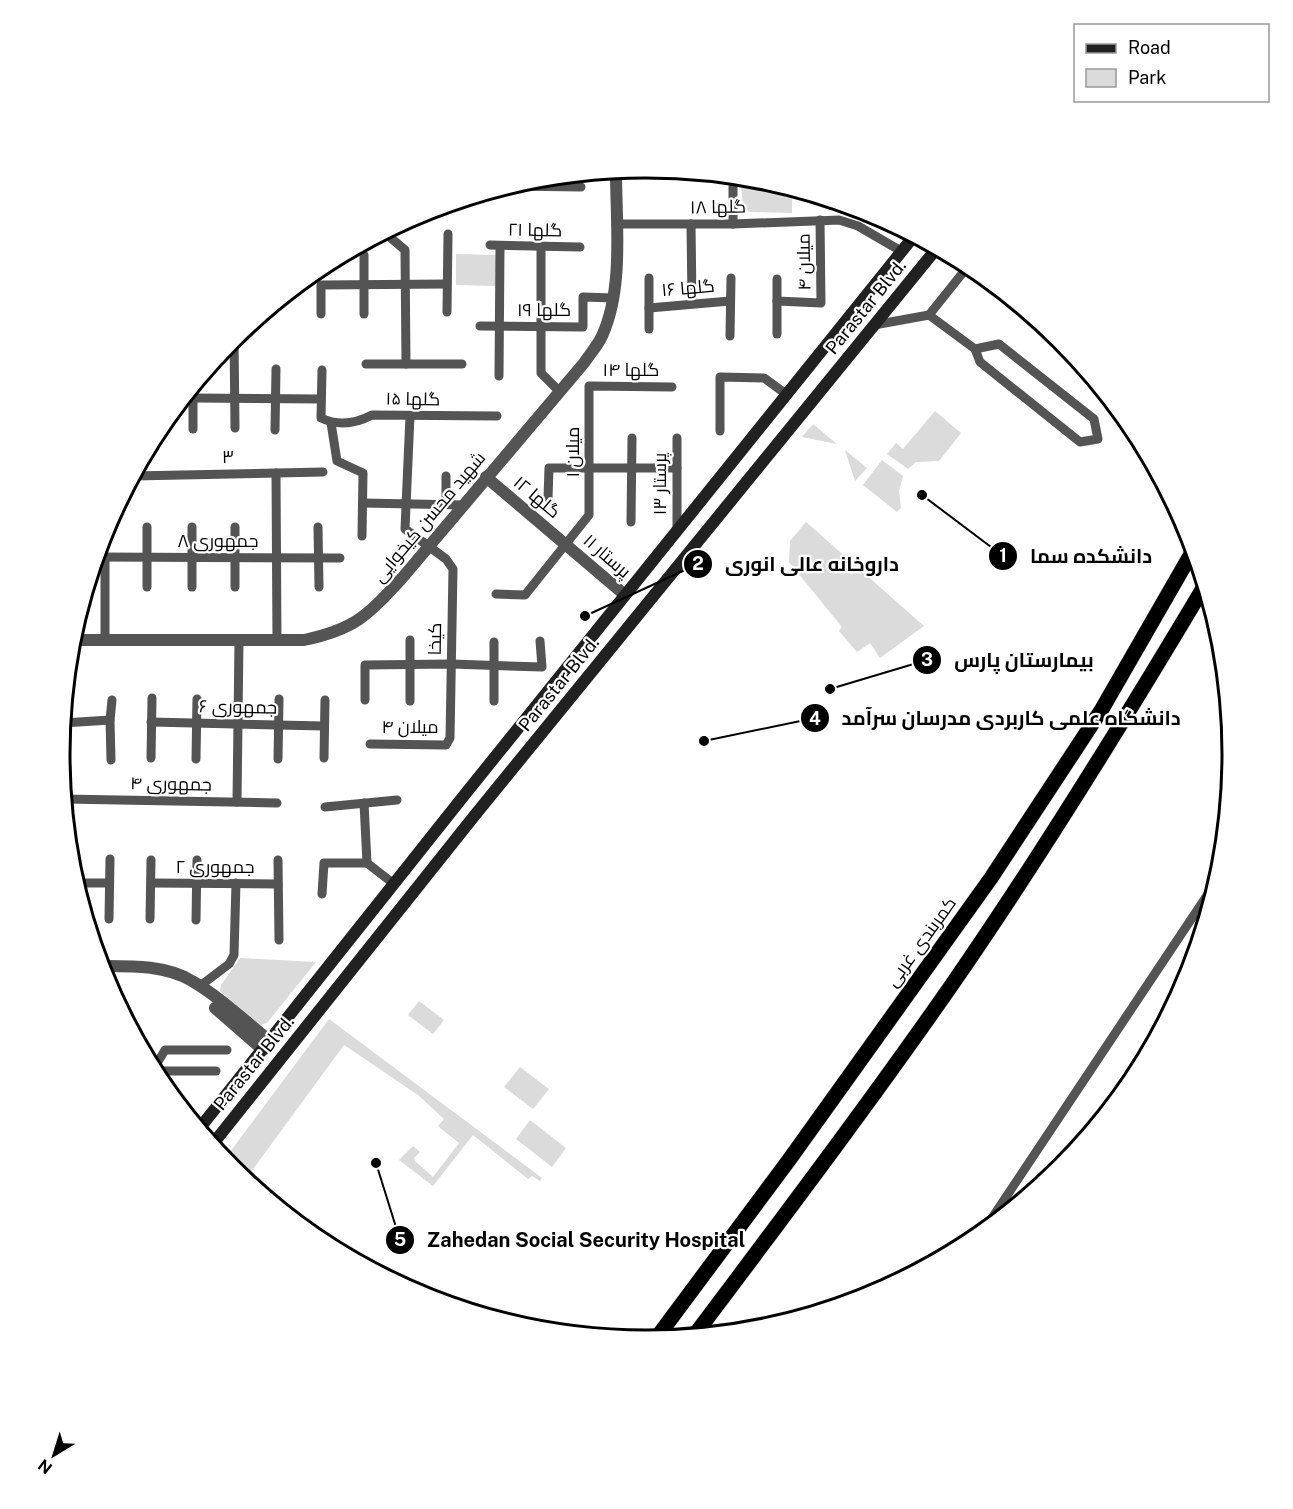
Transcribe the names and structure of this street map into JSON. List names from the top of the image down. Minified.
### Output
{"streets":{"highway":["کمربندی غربی"],"main road":["Parastar Blvd."],"street":["گلها ۱۸","گلها ۲۱","میلان ۴","گلها ۱۶","گلها ۱۹","گلها ۱۴","گلها ۱۵","میلان ۱","۳","پرستار ۱۳","گلها ۱۲","شهید محسن کیخوایی","جمهوری ۸","پرستار ۱۱","کیخا","جمهوری ۶","جمهوری ۴","جمهوری ۲"]},"crossings":[["گلها ۱۸","میلان ۴"],["گلها ۱۸","Parastar Blvd."],["گلها ۱۸","شهید محسن کیخوایی"],["گلها ۲۱","گلها ۱۹"],["میلان ۴","کیخا"],["Parastar Blvd.","پرستار ۱۳"],["Parastar Blvd.","پرستار ۱۱"],["گلها ۱۹","شهید محسن کیخوایی"],["گلها ۱۴","میلان ۱"],["میلان ۱","گلها ۱۲"],["میلان ۱","پرستار ۱۱"],["گلها ۱۲","شهید محسن کیخوایی"],["گلها ۱۲","پرستار ۱۱"],["شهید محسن کیخوایی","کیخا"]],"places":["دانشکده سما","داروخانه عالی انوری","بیمارستان پارس","دانشگاه علمی کاربردی مدرسان سرآمد","Zahedan Social Security Hospital"],"legend":["Road","Park"],"north":"bottom left"}
